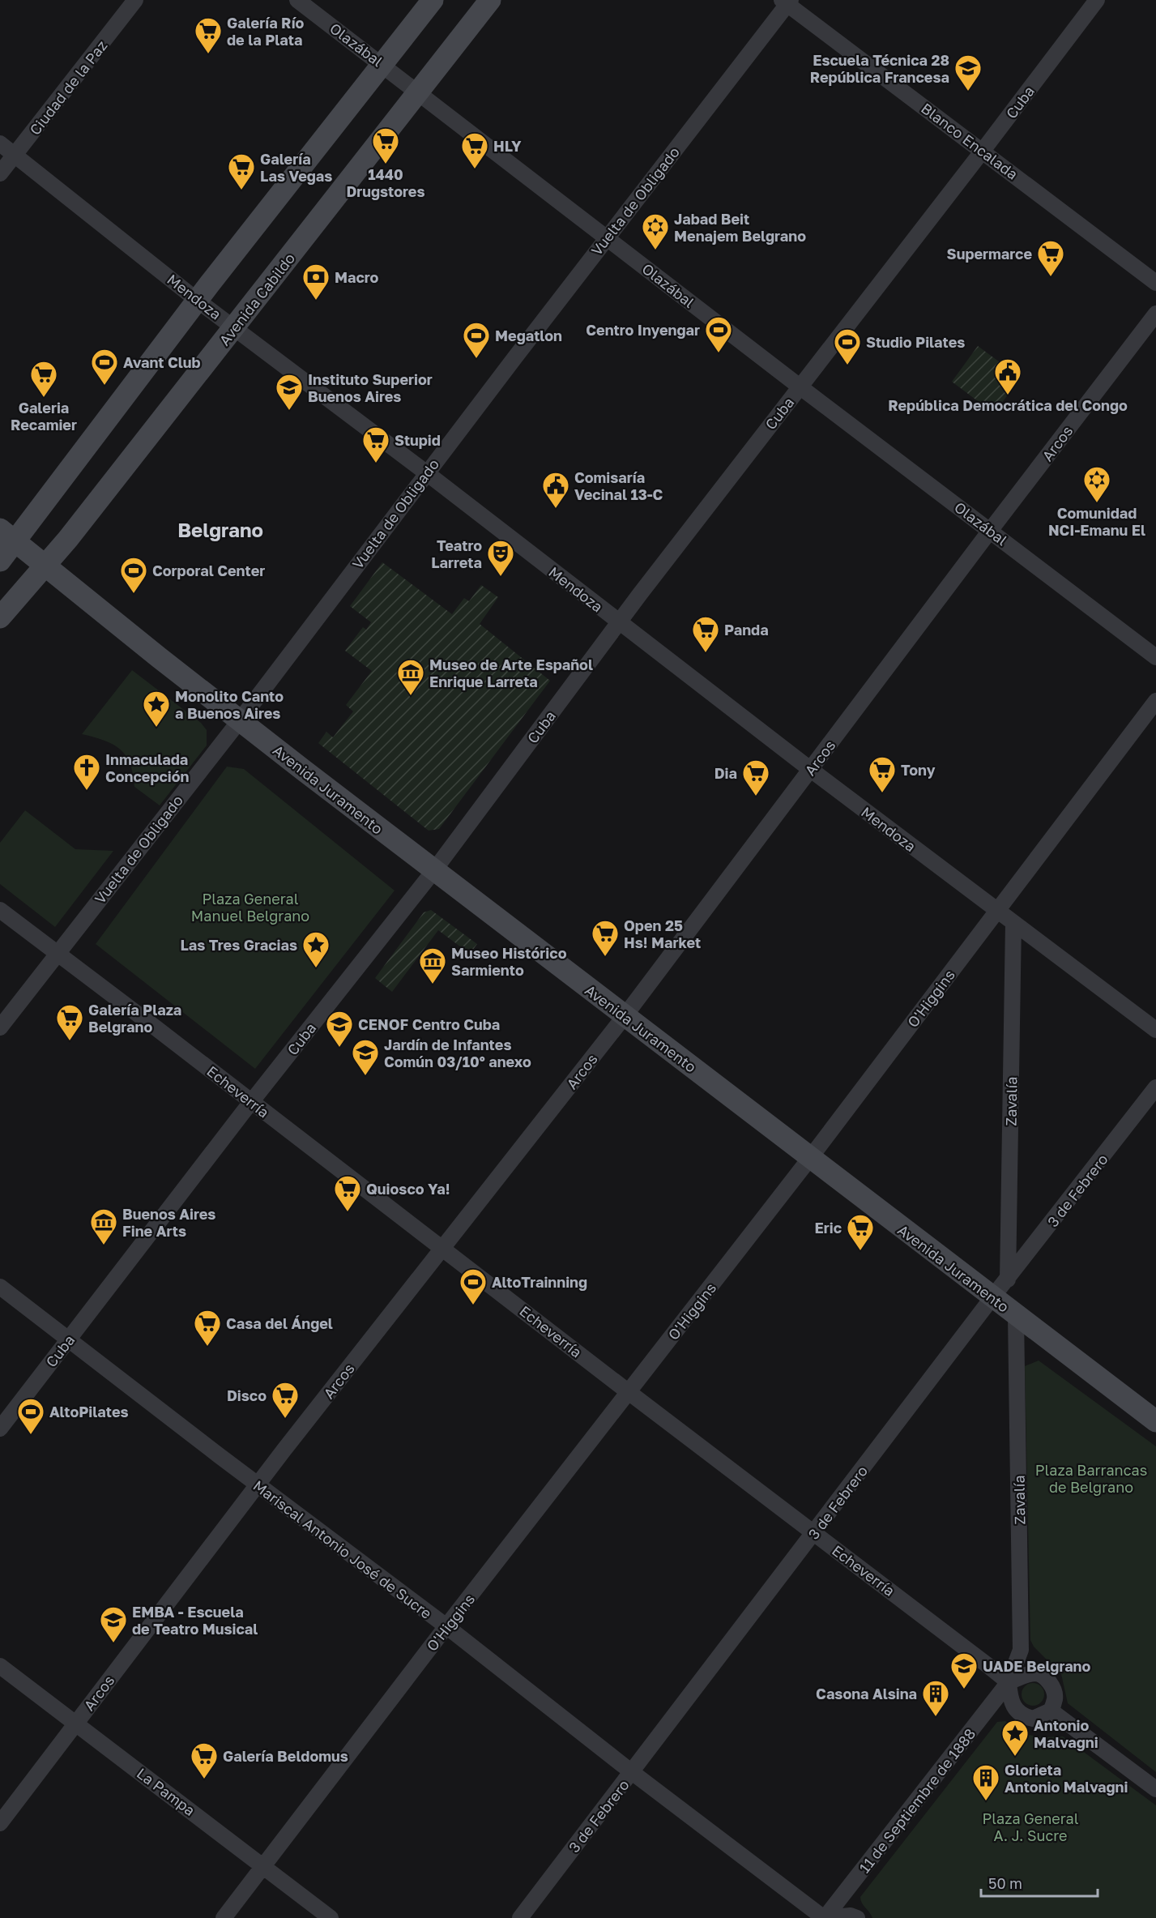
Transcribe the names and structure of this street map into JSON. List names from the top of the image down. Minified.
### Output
{"streets":{"main road":["Avenida Cabildo","Avenida Juramento"],"street":["Olazábal","Ciudad de la Paz","Cuba","Blanco Encalada","Vuelta de Obligado","Mendoza","Arcos","O'Higgins","Echeverría","Zavalía","3 de Febrero","Mariscal Antonio José de Sucre","La Pampa","11 de Septiembre de 1888"]},"crossings":[["Olazábal","Cuba"],["Olazábal","Vuelta de Obligado"],["Olazábal","Avenida Cabildo"],["Olazábal","Arcos"],["Ciudad de la Paz","Mendoza"],["Cuba","Blanco Encalada"],["Cuba","Mendoza"],["Cuba","Avenida Juramento"],["Cuba","Echeverría"],["Cuba","Mariscal Antonio José de Sucre"],["Blanco Encalada","Vuelta de Obligado"],["Vuelta de Obligado","Mendoza"],["Vuelta de Obligado","Avenida Juramento"],["Vuelta de Obligado","Echeverría"],["Mendoza","Avenida Cabildo"],["Mendoza","Arcos"],["Mendoza","O'Higgins"],["Mendoza","Zavalía"],["Avenida Cabildo","Avenida Juramento"],["Arcos","Avenida Juramento"],["Arcos","Echeverría"],["Arcos","Mariscal Antonio José de Sucre"],["Arcos","La Pampa"],["Avenida Juramento","O'Higgins"],["Avenida Juramento","Zavalía"],["Avenida Juramento","3 de Febrero"],["O'Higgins","Echeverría"],["O'Higgins","Mariscal Antonio José de Sucre"],["O'Higgins","La Pampa"],["Echeverría","Zavalía"],["Echeverría","3 de Febrero"],["Echeverría","11 de Septiembre de 1888"],["Zavalía","3 de Febrero"],["Zavalía","11 de Septiembre de 1888"],["3 de Febrero","Mariscal Antonio José de Sucre"],["Mariscal Antonio José de Sucre","11 de Septiembre de 1888"]],"districts":["Belgrano"],"parks":["Plaza General Manuel Belgrano","Plaza Barrancas de Belgrano","Plaza General A. J. Sucre"],"places":{"supermarket":["Galería Río de la Plata","1440 Drugstores","HLY","Galería Las Vegas","Supermarce","Galeria Recamier","Stupid","Panda","Tony","Dia","Open 25 Hs! Market","Galería Plaza Belgrano","Quiosco Ya!","Eric","Casa del Ángel","Disco","Galería Beldomus"],"school or university":["Escuela Técnica 28 República Francesa","Instituto Superior Buenos Aires","CENOF Centro Cuba","Jardín de Infantes Común 03/10° anexo","EMBA - Escuela de Teatro Musical","UADE Belgrano"],"synagogue":["Jabad Beit Menajem Belgrano","Comunidad NCI-Emanu El"],"bank":["Macro"],"sports":["Centro Inyengar","Megatlon","Studio Pilates","Avant Club","Corporal Center","AltoTrainning","AltoPilates"],"public building":["República Democrática del Congo","Comisaría Vecinal 13-C"],"theatre":["Teatro Larreta"],"museum":["Museo de Arte Español Enrique Larreta","Museo Histórico Sarmiento","Buenos Aires Fine Arts"],"place":["Monolito Canto a Buenos Aires","Las Tres Gracias","Antonio Malvagni"],"church":["Inmaculada Concepción"],"building":["Casona Alsina","Glorieta Antonio Malvagni"]},"scale_bar":"50 m"}
